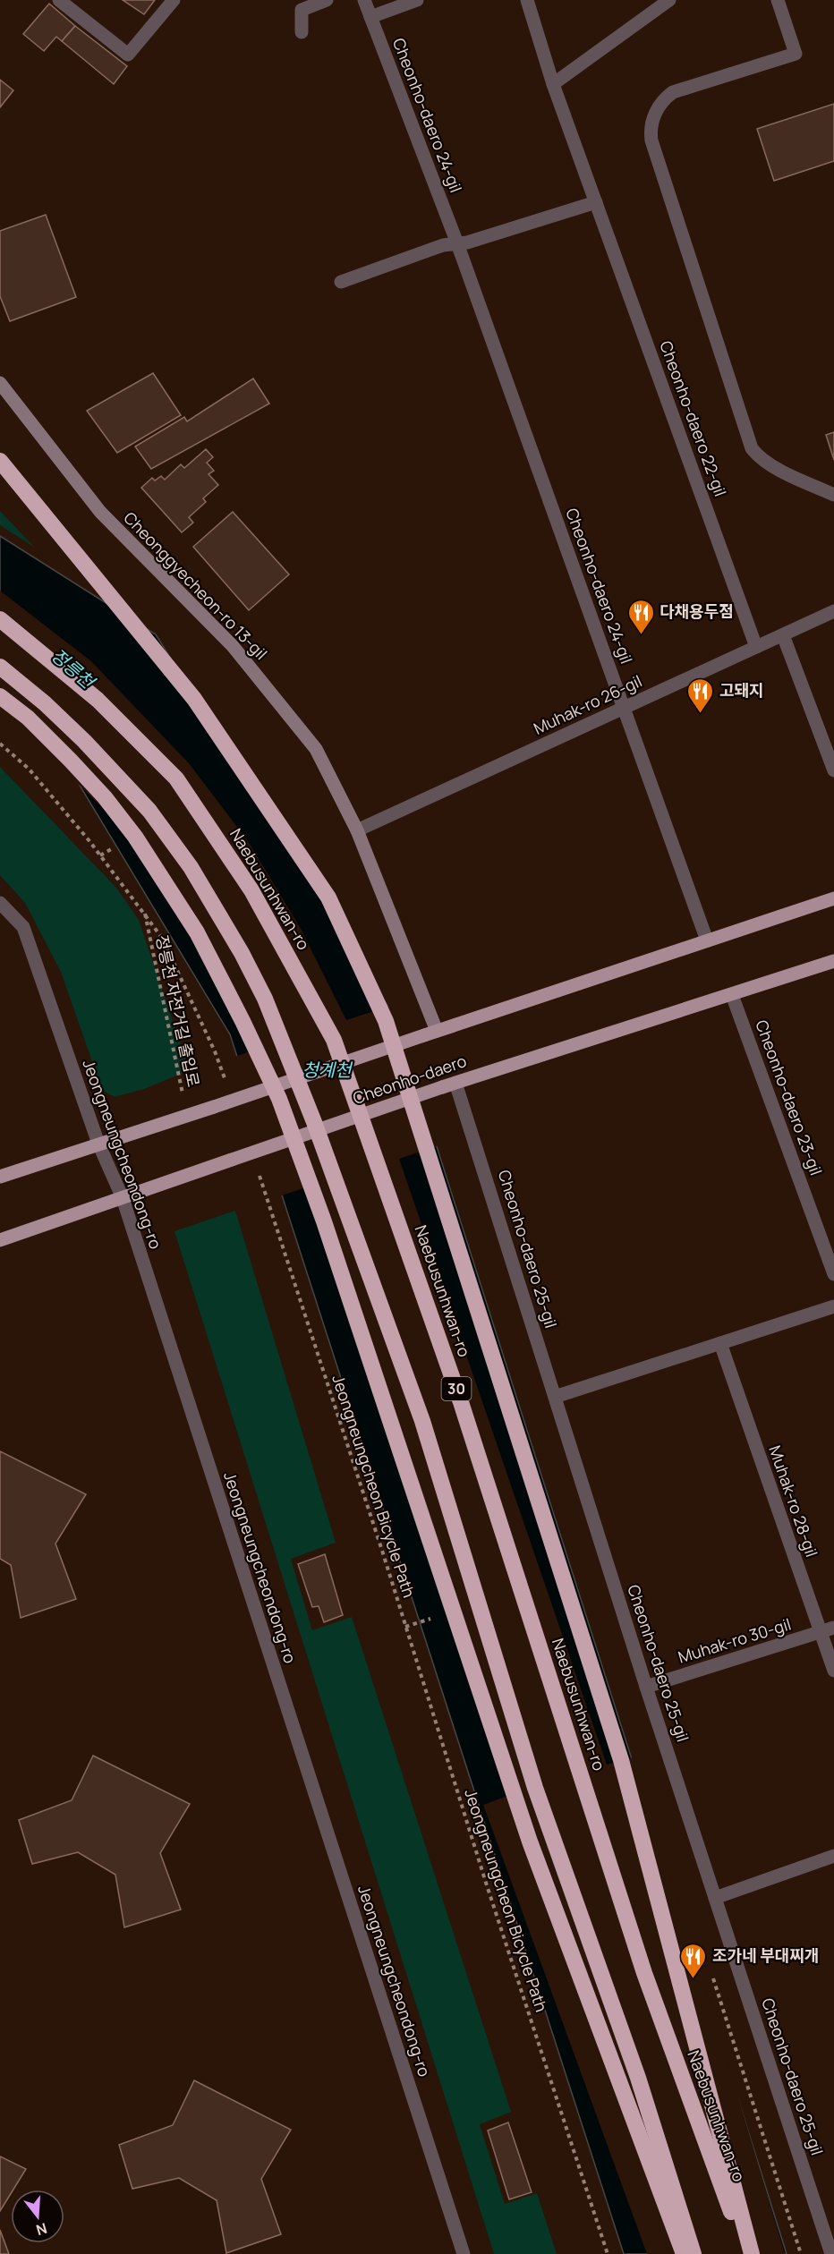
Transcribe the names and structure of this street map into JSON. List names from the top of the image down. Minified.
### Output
{"streets":{"highway":["Naebusunhwan-ro","30"],"main road":["Cheonho-daero"],"street":["Cheonho-daero 24-gil","Cheonho-daero 22-gil","Cheonggyecheon-ro 13-gil","Muhak-ro 26-gil","Cheonho-daero 23-gil","Jeongneungcheondong-ro","Cheonho-daero 25-gil","Muhak-ro 28-gil","Muhak-ro 30-gil"],"path":["정릉천 자전거길 출입로","Jeongneungcheon Bicycle Path"]},"crossings":[["Cheonho-daero 24-gil","Muhak-ro 26-gil"],["Cheonho-daero 22-gil","Muhak-ro 26-gil"],["Cheonggyecheon-ro 13-gil","Muhak-ro 26-gil"],["Cheonho-daero","Cheonho-daero 23-gil"],["Cheonho-daero","Jeongneungcheondong-ro"],["Cheonho-daero","Cheonho-daero 25-gil"],["Cheonho-daero 25-gil","Muhak-ro 30-gil"],["Muhak-ro 28-gil","Muhak-ro 30-gil"]],"water":["정릉천","청계천"],"places":{"restaurant":["다채용두점","고돼지","조가네 부대찌개"]},"north":"bottom"}
